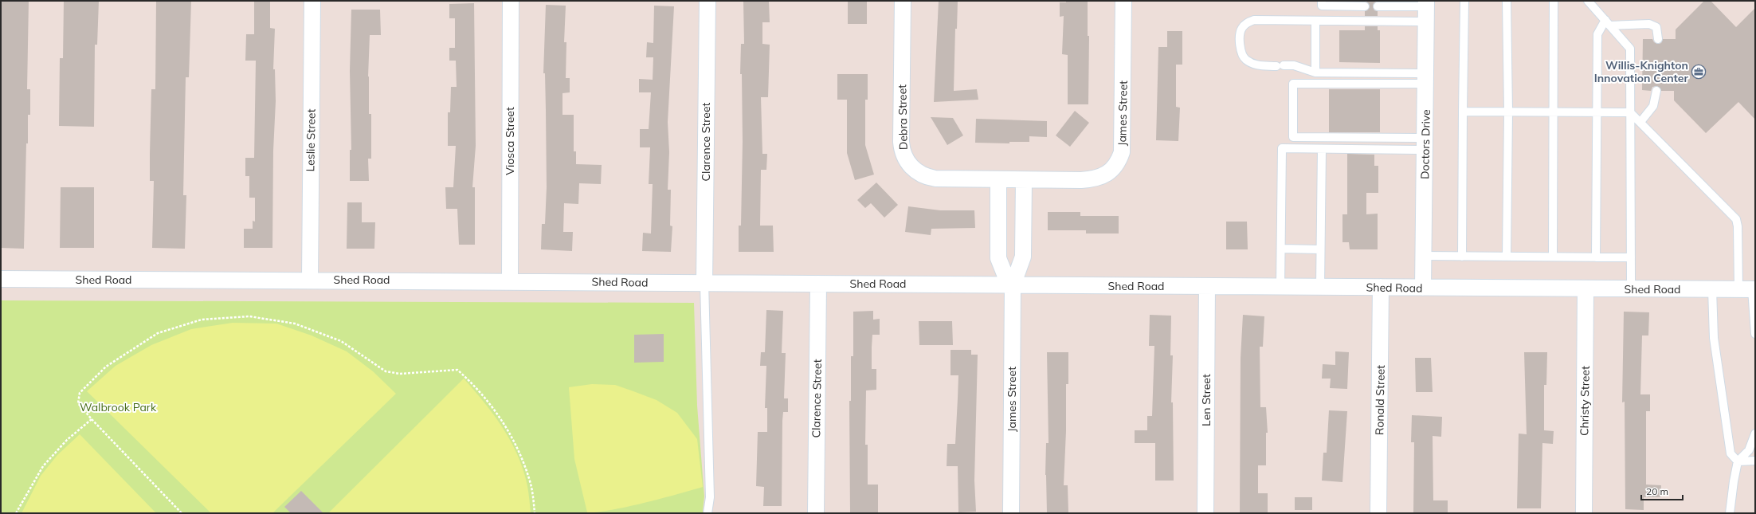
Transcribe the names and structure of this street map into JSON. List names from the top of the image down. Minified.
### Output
{"streets":{"street":["James Street","Debra Street","Leslie Street","Viosca Street","Clarence Street","Doctors Drive","Shed Road","Len Street","Ronald Street","Christy Street"]},"crossings":[["James Street","Debra Street"],["James Street","Shed Road"],["Leslie Street","Shed Road"],["Viosca Street","Shed Road"],["Clarence Street","Shed Road"],["Doctors Drive","Shed Road"],["Shed Road","Len Street"],["Shed Road","Ronald Street"],["Shed Road","Christy Street"]],"parks":["Walbrook Park"],"places":{"office":["Willis-Knighton Innovation Center"]},"scale_bar":"20 m"}
